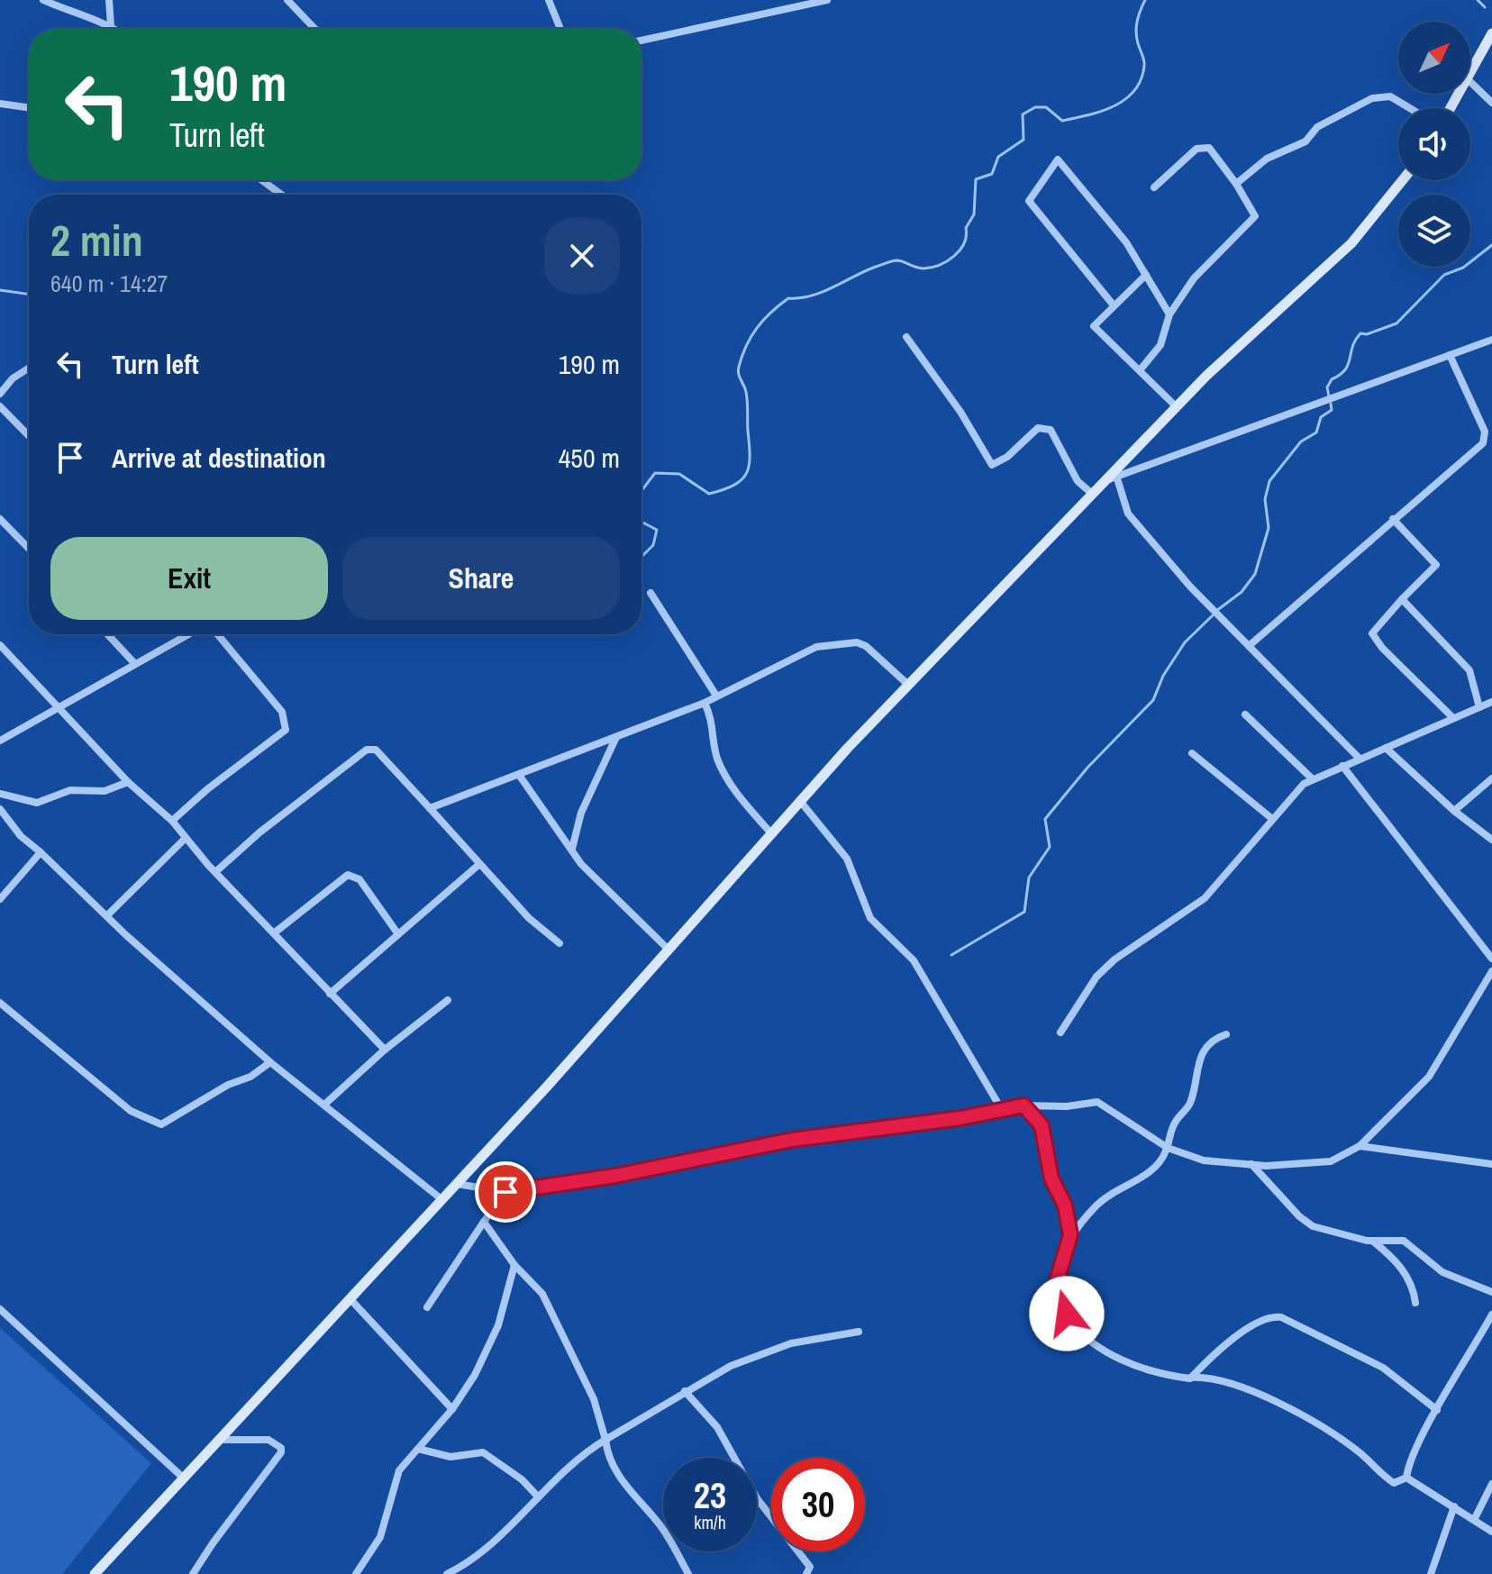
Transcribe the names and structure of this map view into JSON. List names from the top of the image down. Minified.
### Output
{"north":"top right","page":{"turn":["190 m","Turn left"],"heading":["2 min","640 m · 14:27"],"list":[{"name":"Turn left","value":"190 m"},{"name":"Arrive at destination","value":"450 m"}],"buttons":["Exit","Share"],"speed":"23 km/h","limit":"30"}}
